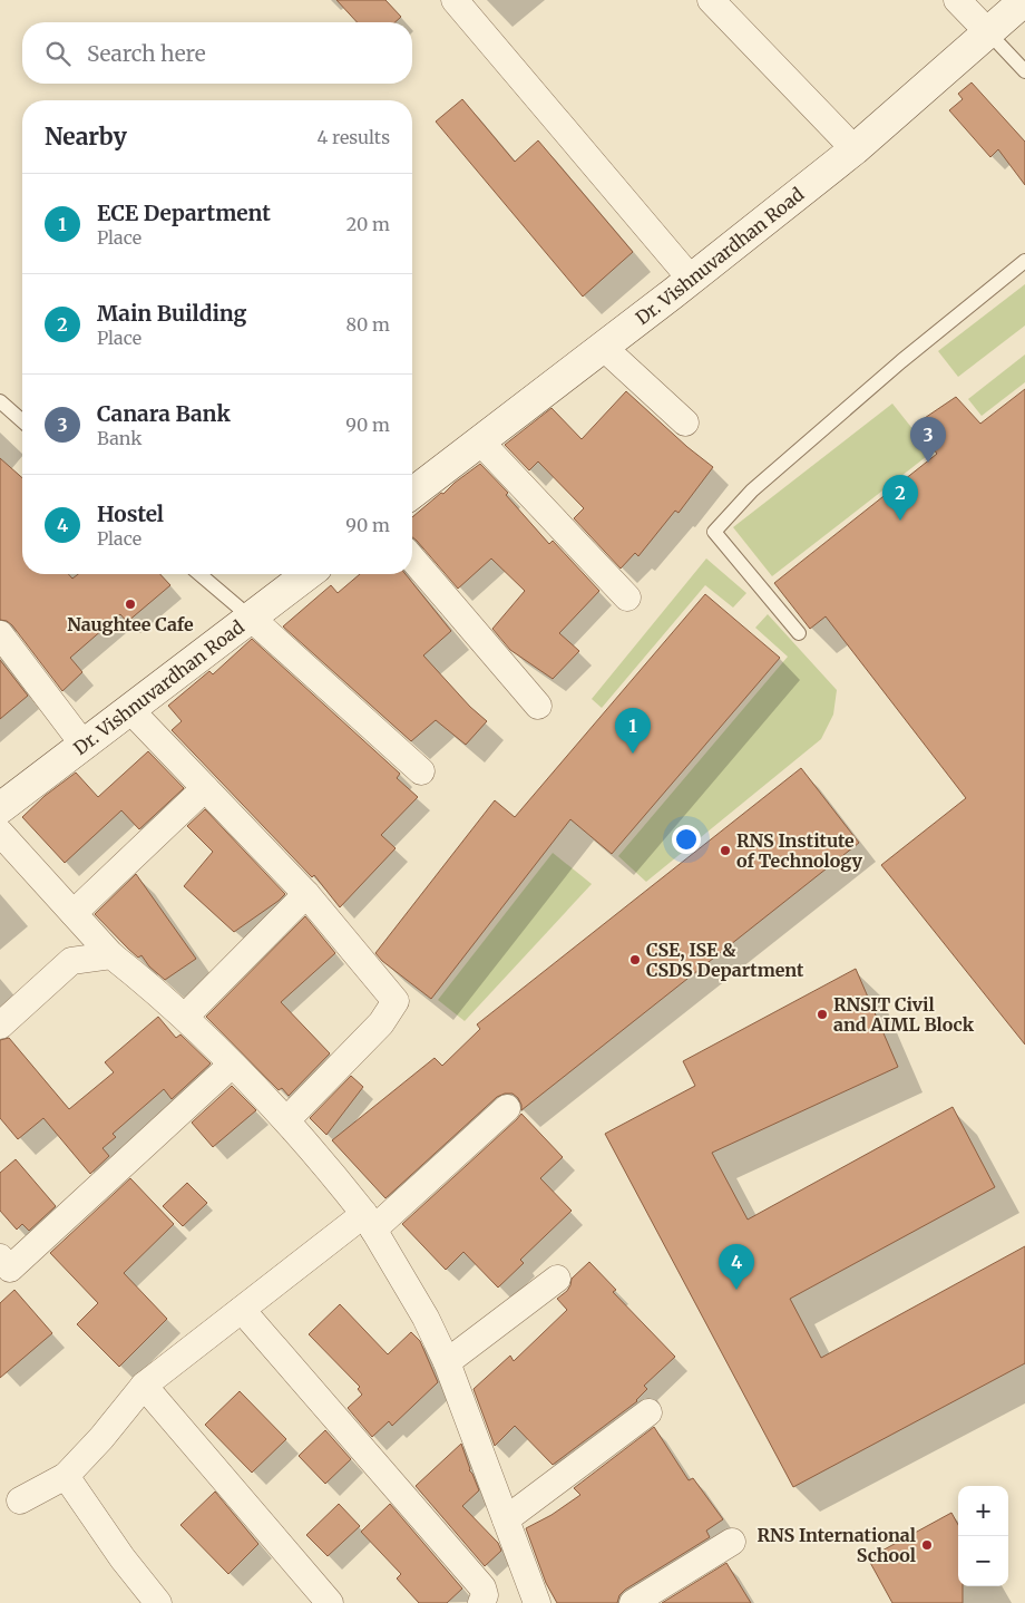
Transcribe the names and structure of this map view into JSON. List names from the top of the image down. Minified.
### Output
{"streets":{"main road":["Dr. Vishnuvardhan Road"]},"places":["Naughtee Cafe","RNS Institute of Technology","CSE, ISE & CSDS Department","RNSIT Civil and AIML Block","RNS International School"],"page":{"search":"Search here","heading":["Nearby","4 results"],"list":[{"mark":"1","name":"ECE Department","note":"Place","value":"20 m"},{"mark":"2","name":"Main Building","note":"Place","value":"80 m"},{"mark":"3","name":"Canara Bank","note":"Bank","value":"90 m"},{"mark":"4","name":"Hostel","note":"Place","value":"90 m"}],"pins":["3","2","1","4"],"map_buttons":["+","−"]}}
